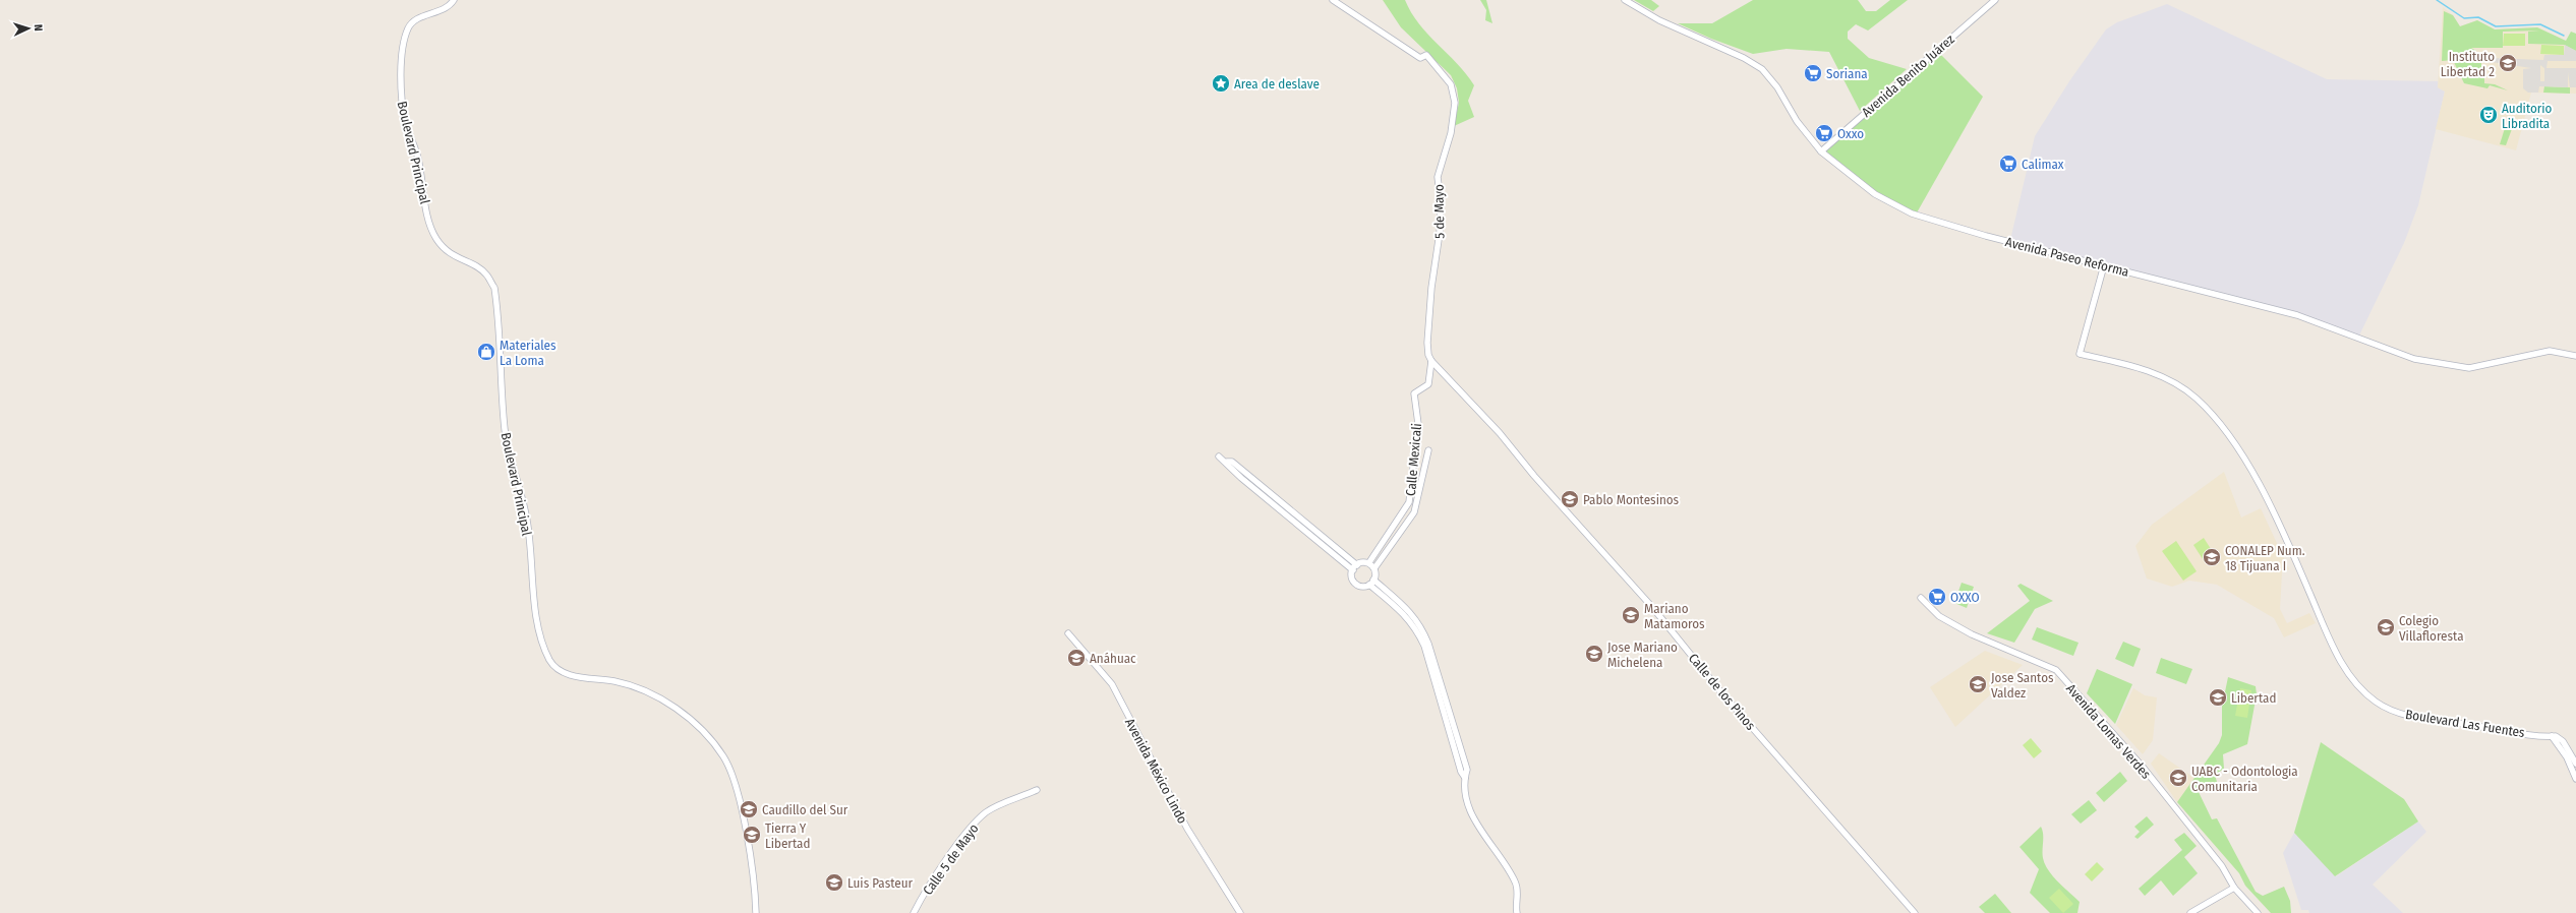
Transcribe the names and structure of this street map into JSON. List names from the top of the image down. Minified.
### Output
{"streets":{"street":["Avenida Benito Juárez","Boulevard Principal","5 de Mayo","Avenida Paseo Reforma","Calle Mexicali","Calle de los Pinos","Boulevard Las Fuentes","Avenida Lomas Verdes","Avenida México Lindo","Calle 5 de Mayo"]},"crossings":[["Avenida Benito Juárez","Avenida Paseo Reforma"],["5 de Mayo","Calle de los Pinos"],["Avenida Paseo Reforma","Boulevard Las Fuentes"],["Calle Mexicali","Calle de los Pinos"]],"places":{"school or university":["Instituto Libertad 2","Pablo Montesinos","CONALEP Num. 18 Tijuana I","Mariano Matamoros","Colegio Villafloresta","Jose Mariano Michelena","Anáhuac","Jose Santos Valdez","Libertad","UABC - Odontologia Comunitaria","Caudillo del Sur","Tierra Y Libertad","Luis Pasteur"],"supermarket":["Soriana","Oxxo","Calimax","OXXO"],"place":["Area de deslave"],"theatre":["Auditorio Libradita"],"shop":["Materiales La Loma"]},"north":"right"}
